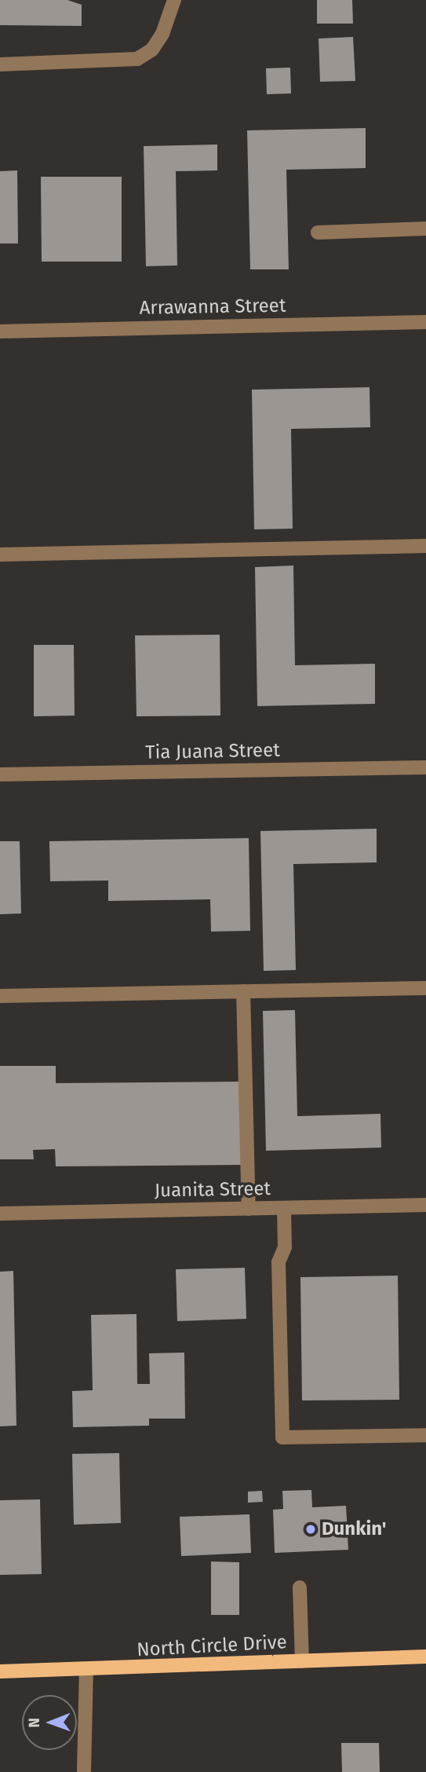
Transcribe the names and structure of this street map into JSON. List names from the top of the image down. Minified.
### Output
{"streets":{"main road":["North Circle Drive"],"street":["Arrawanna Street","Tia Juana Street","Juanita Street"]},"places":["Dunkin'"],"north":"left"}
